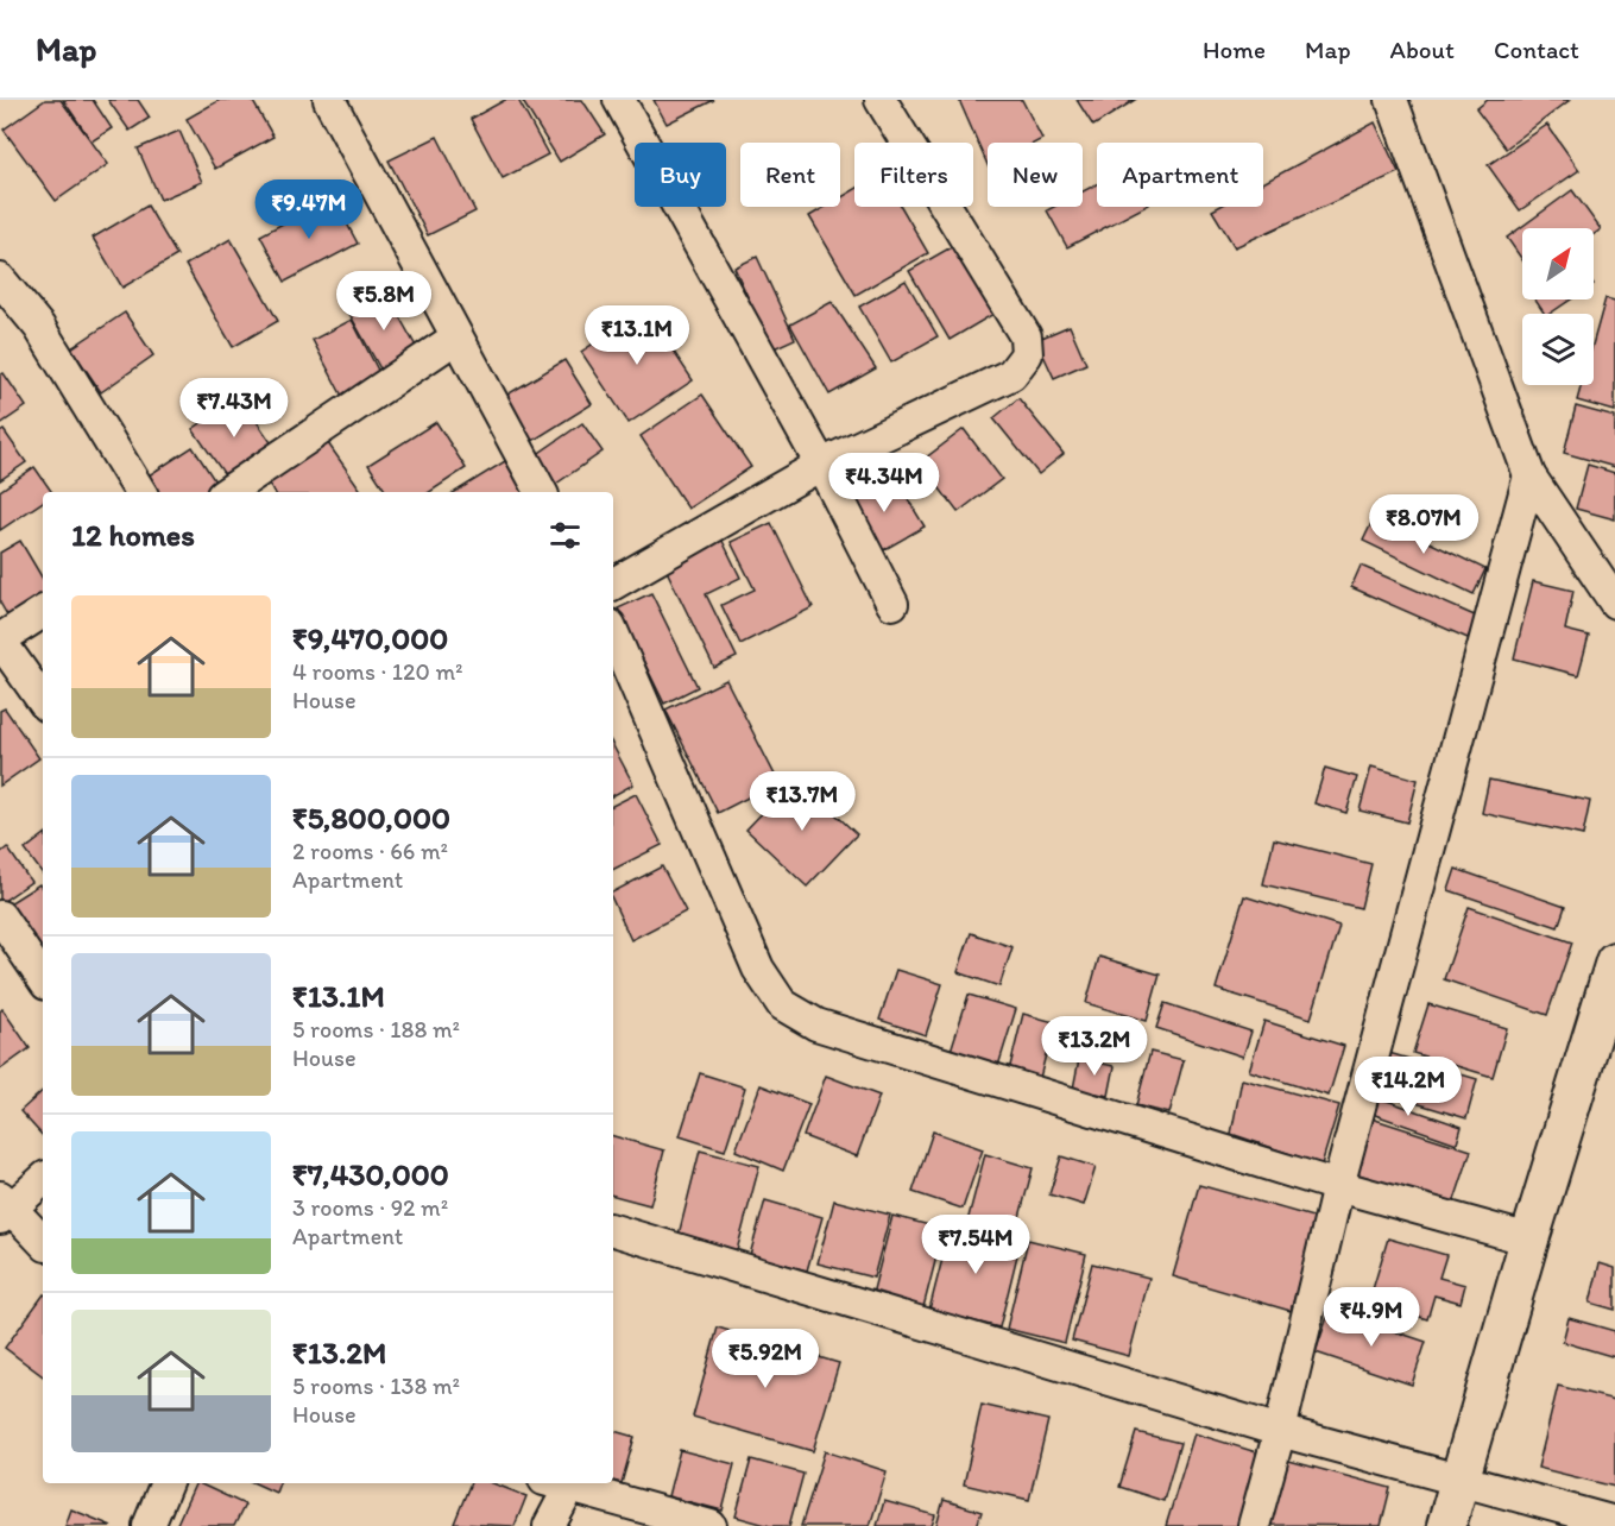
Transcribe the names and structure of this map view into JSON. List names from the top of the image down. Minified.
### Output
{"north":"top right","page":{"header":"Map","nav":["Home","Map","About","Contact"],"chip":["Buy","Rent","Filters","New","Apartment"],"price":["₹9.47M","₹5.8M","₹13.1M","₹7.43M","₹4.34M","₹8.07M","₹13.7M","₹13.2M","₹14.2M","₹7.54M","₹4.9M","₹5.92M"],"heading":"12 homes","list":[{"name":"₹9,470,000","note":"4 rooms · 120 m² · House"},{"name":"₹5,800,000","note":"2 rooms · 66 m² · Apartment"},{"name":"₹13.1M","note":"5 rooms · 188 m² · House"},{"name":"₹7,430,000","note":"3 rooms · 92 m² · Apartment"},{"name":"₹13.2M","note":"5 rooms · 138 m² · House"}]}}
